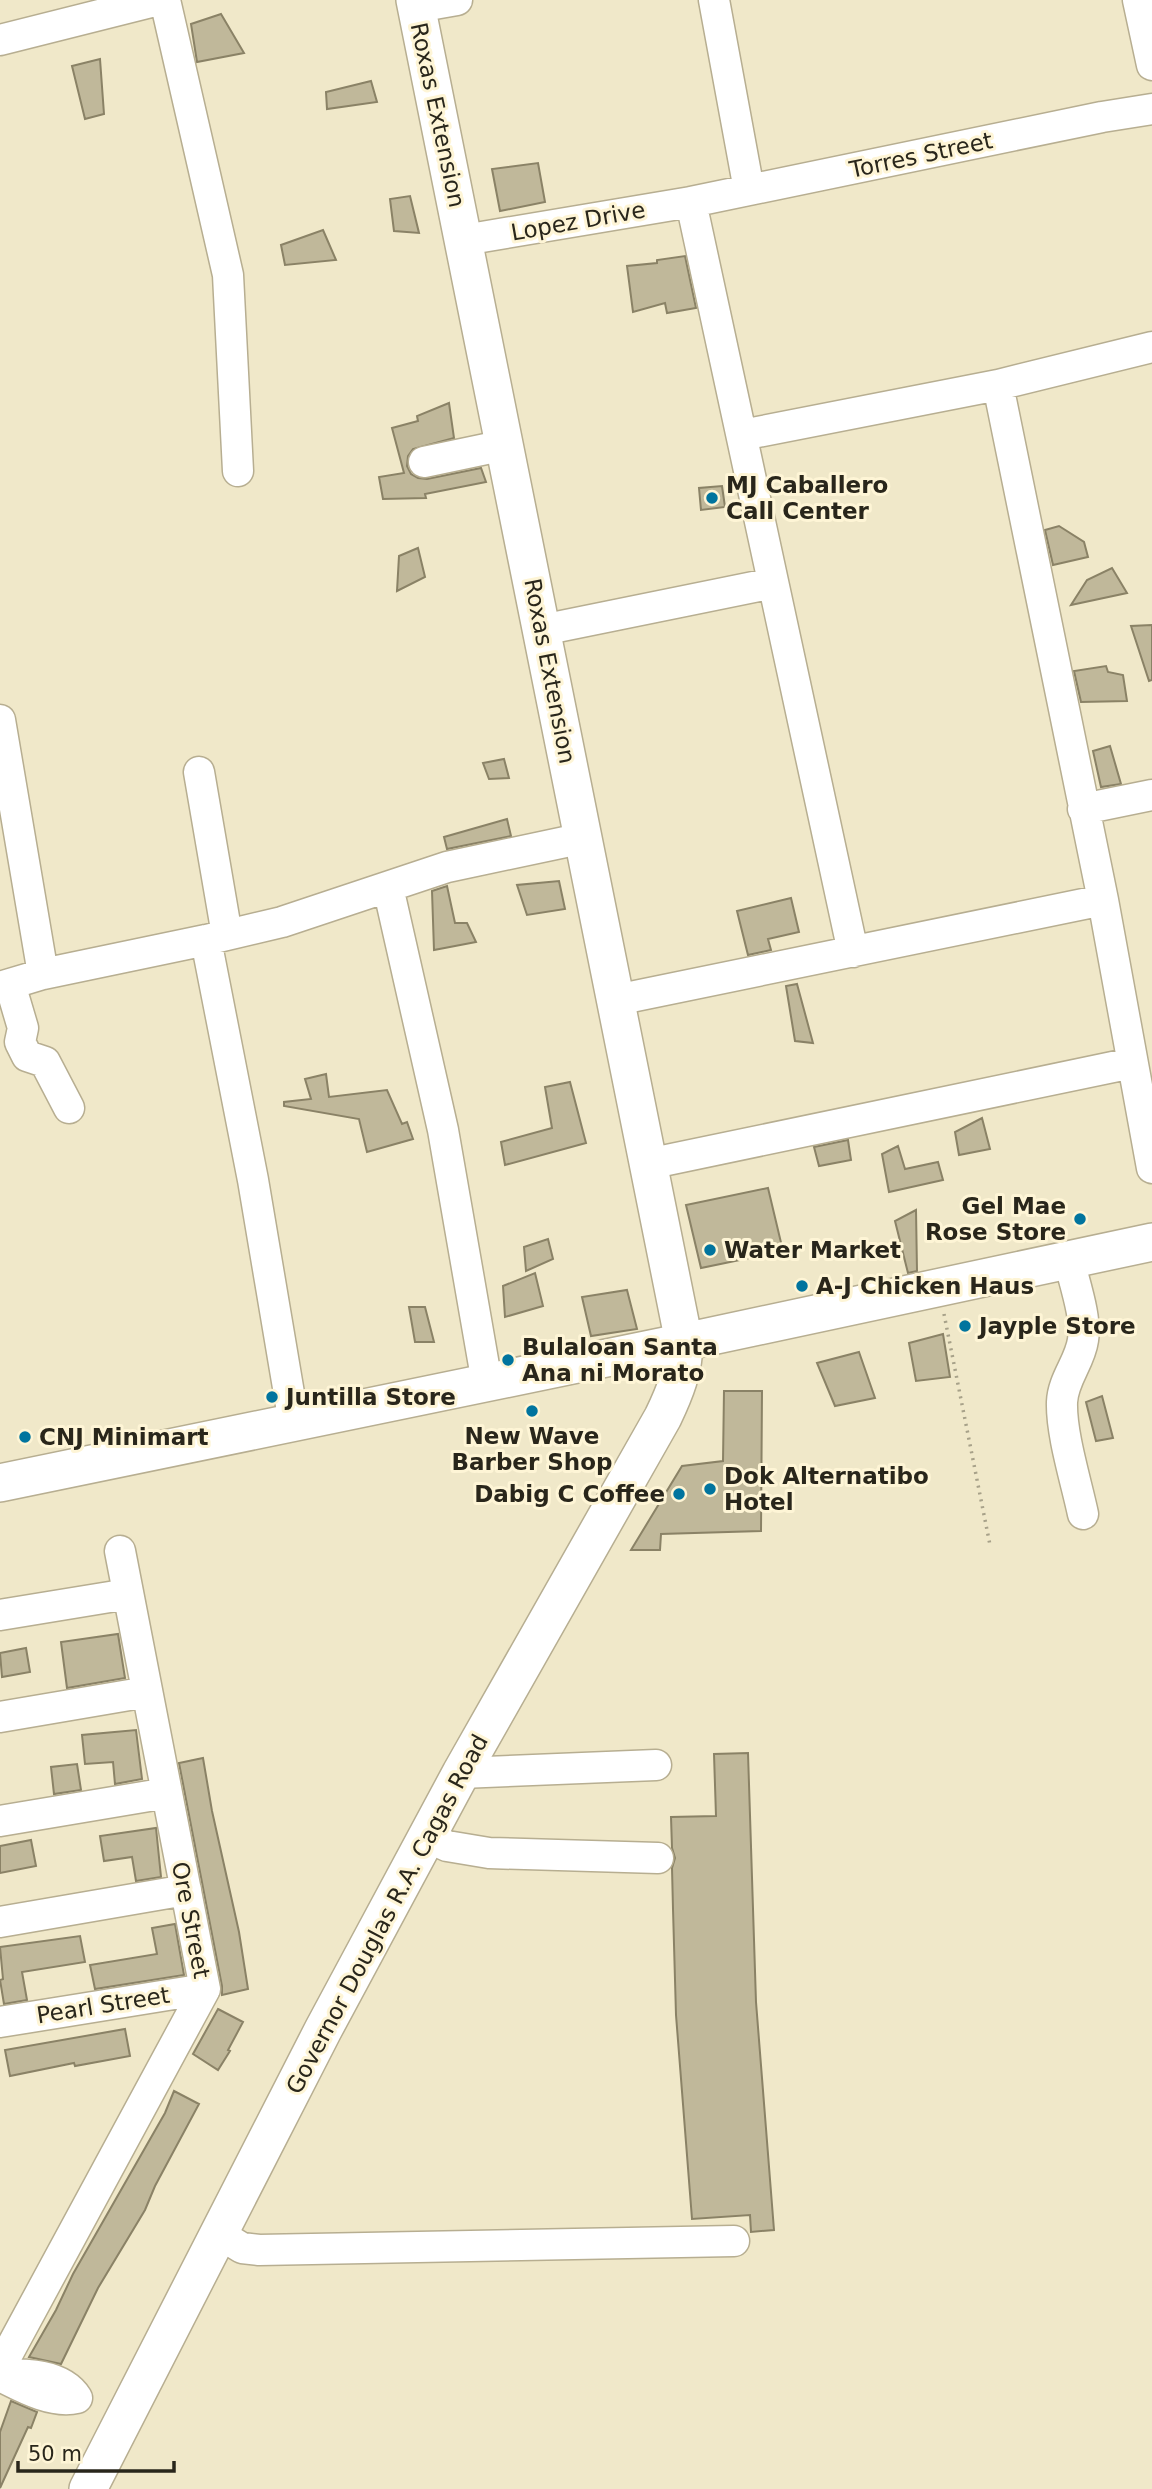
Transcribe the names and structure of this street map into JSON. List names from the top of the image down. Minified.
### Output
{"streets":{"main road":["Roxas Extension","Governor Douglas R.A. Cagas Road"],"street":["Torres Street","Lopez Drive","Ore Street","Pearl Street"]},"crossings":[["Roxas Extension","Lopez Drive"],["Roxas Extension","Governor Douglas R.A. Cagas Road"],["Torres Street","Lopez Drive"],["Ore Street","Pearl Street"]],"places":["MJ Caballero Call Center","Gel Mae Rose Store","Water Market","A-J Chicken Haus","Jayple Store","Bulaloan Santa Ana ni Morato","Juntilla Store","New Wave Barber Shop","CNJ Minimart","Dok Alternatibo Hotel","Dabig C Coffee"],"scale_bar":"50 m"}
